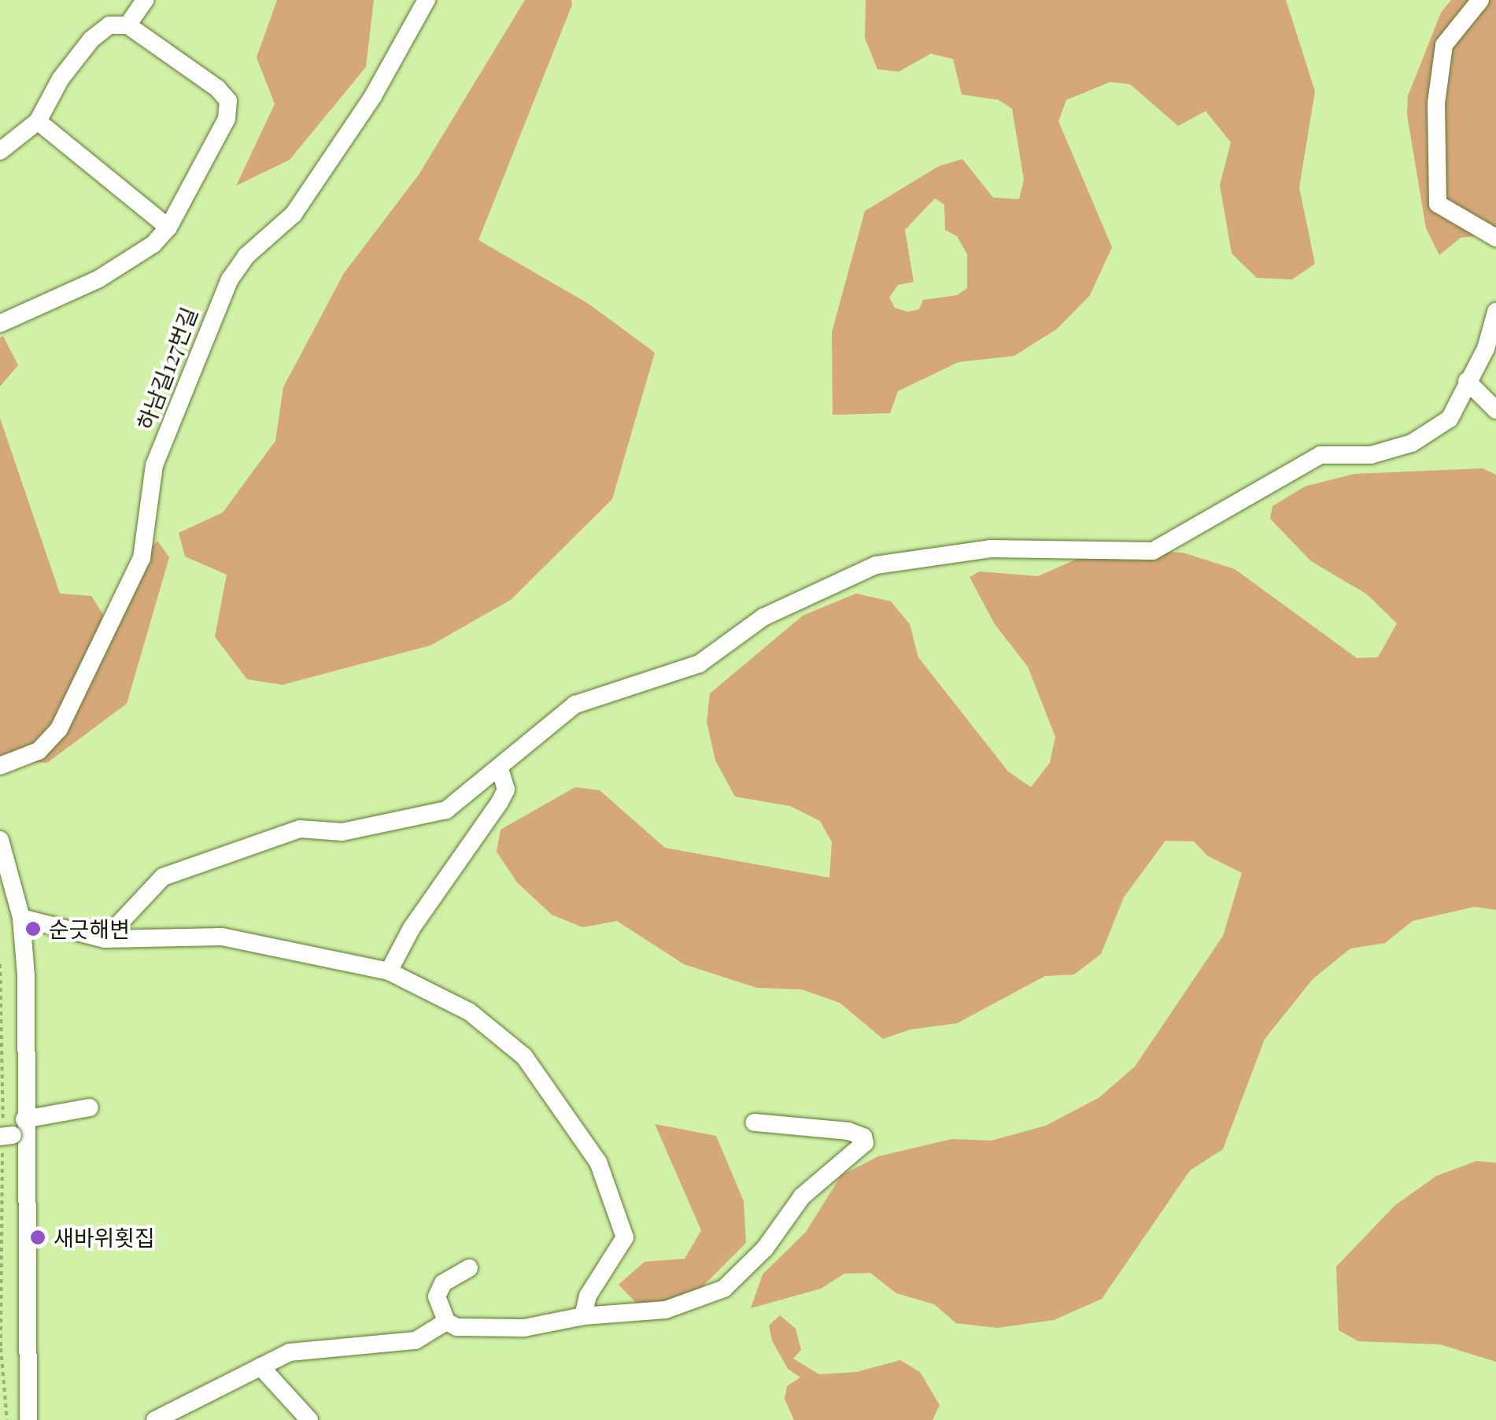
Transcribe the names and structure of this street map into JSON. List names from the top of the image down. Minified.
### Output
{"streets":{"street":["하남길127번길"]},"places":["순긋해변","새바위횟집"]}
